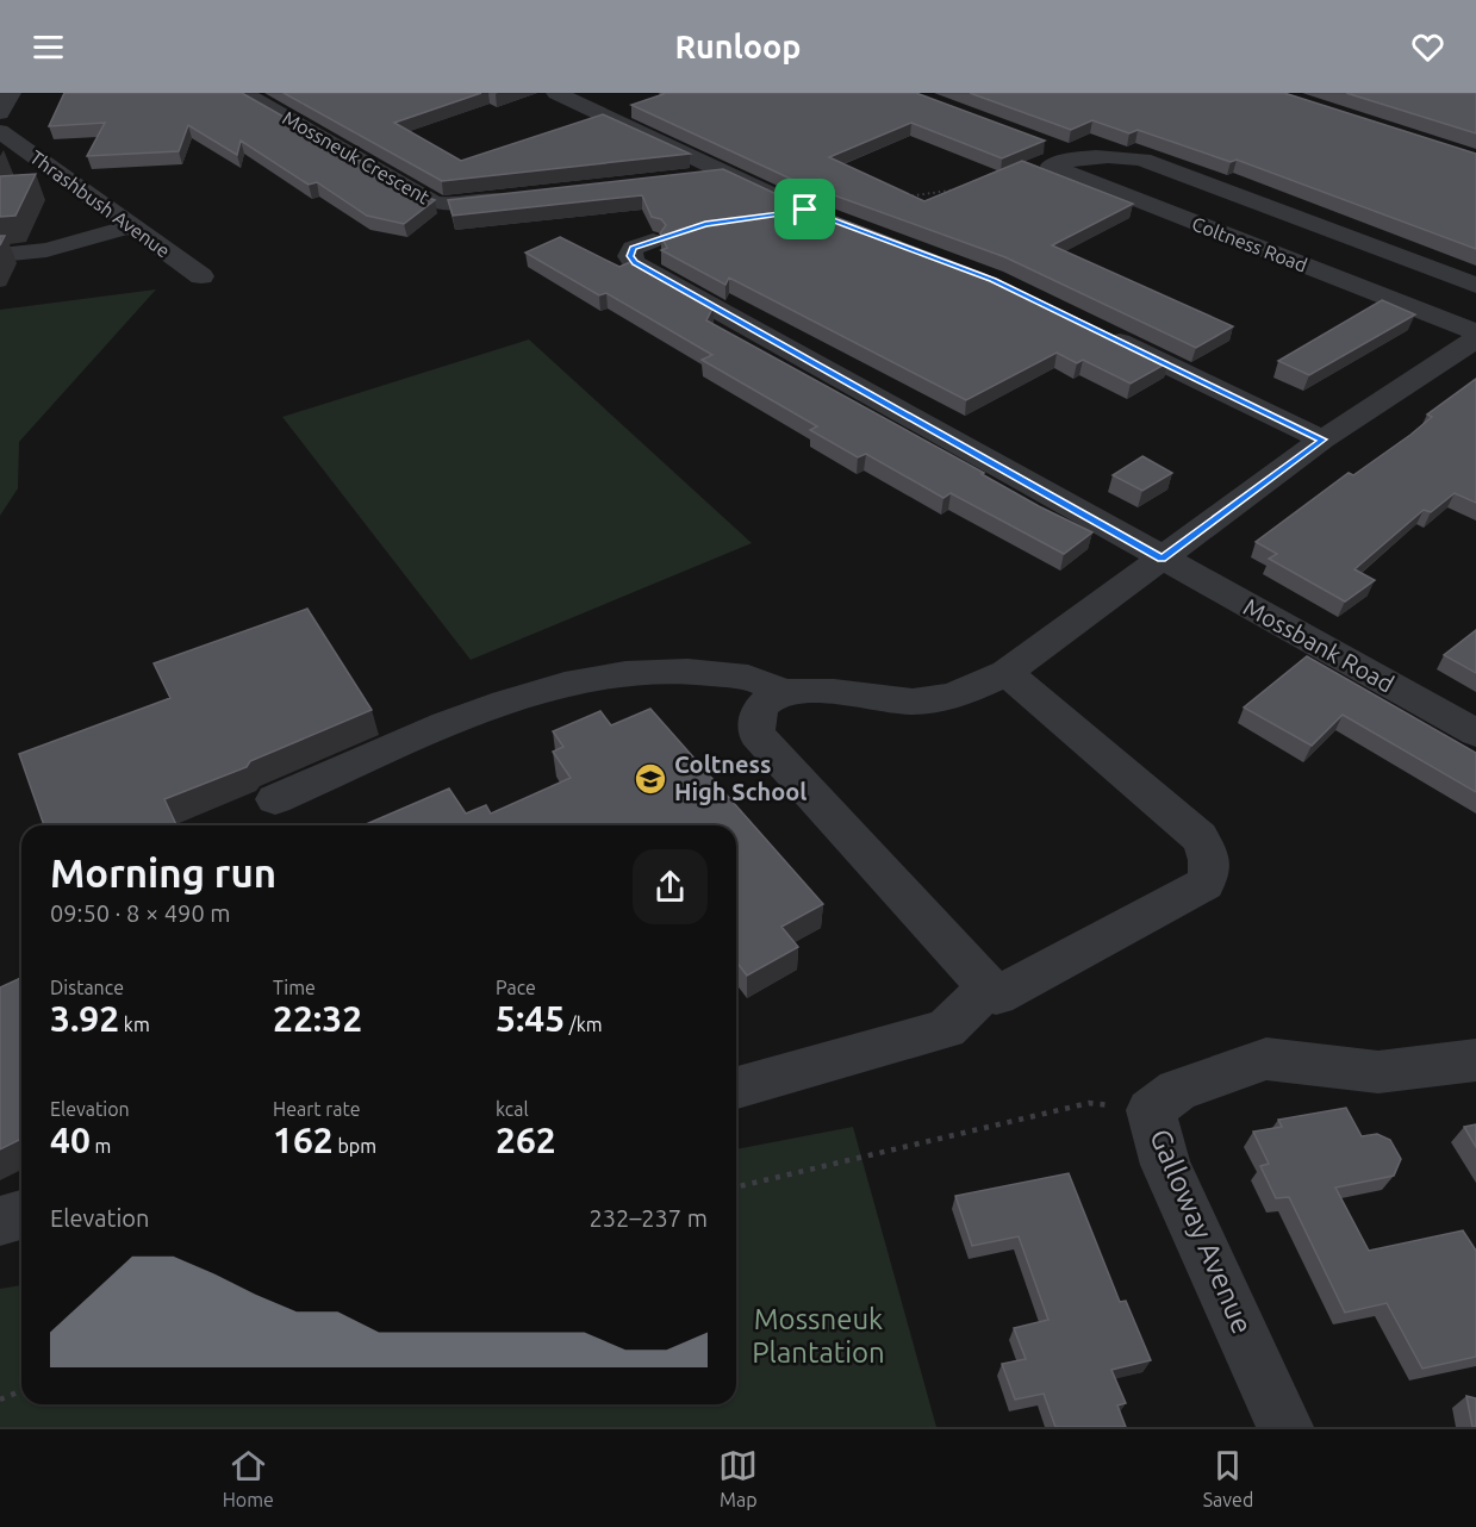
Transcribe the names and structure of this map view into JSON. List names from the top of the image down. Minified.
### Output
{"streets":{"street":["Mossneuk Crescent","Thrashbush Avenue","Coltness Road","Mossbank Road","Galloway Avenue"]},"parks":["Mossneuk Plantation"],"places":{"school or university":["Coltness High School"]},"page":{"header":"Runloop","heading":["Morning run","09:50 · 8 × 490 m"],"stats":[["Distance","3.92 km"],["Time","22:32"],["Pace","5:45 /km"],["Elevation","40 m"],["Heart rate","162 bpm"],["kcal","262"]],"chart":["Elevation","232–237 m"],"tabs":["Home","Map","Saved"]}}
